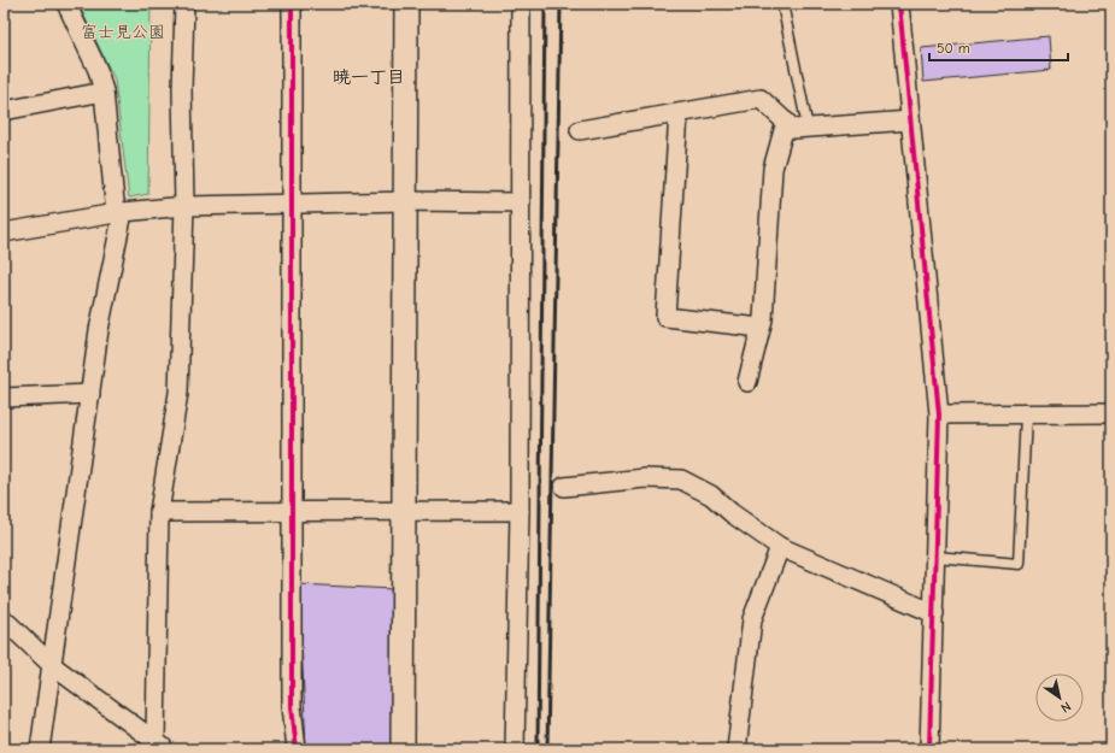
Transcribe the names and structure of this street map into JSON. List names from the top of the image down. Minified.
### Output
{"districts":["暁一丁目"],"parks":["富士見公園"],"scale_bar":"50 m","north":"bottom right"}
